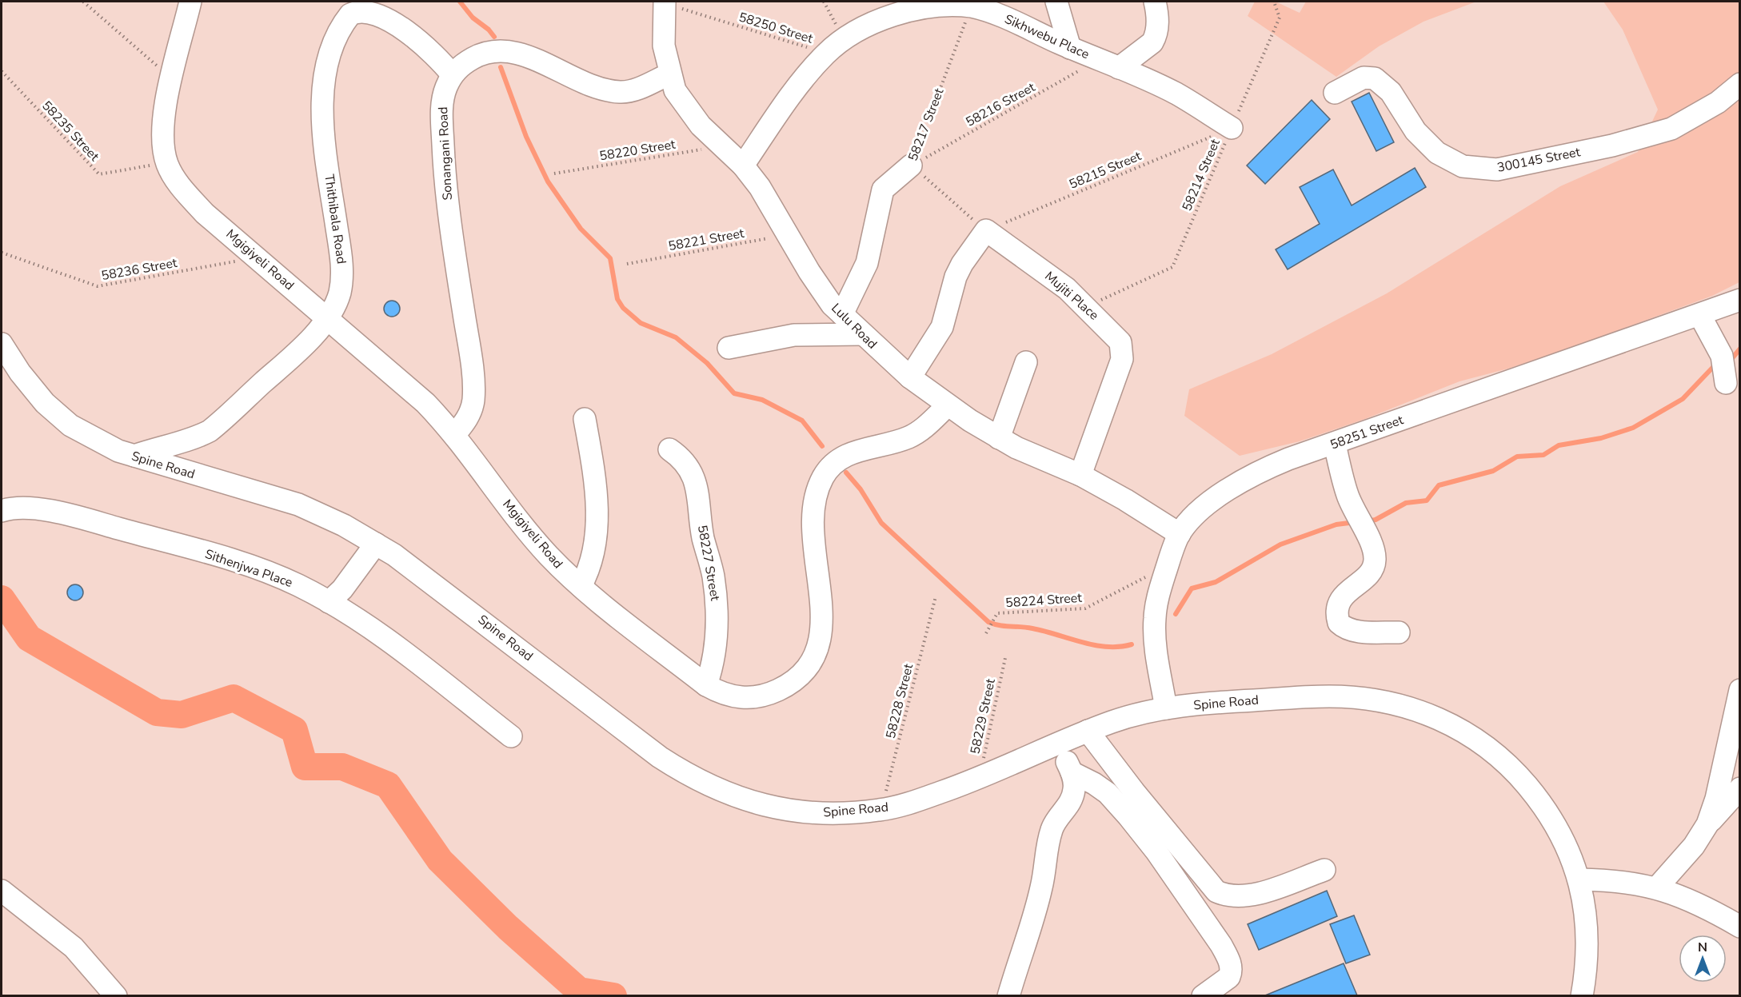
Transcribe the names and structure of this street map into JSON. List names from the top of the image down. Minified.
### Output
{"streets":{"street":["Sikhwebu Place","58217 Street","Sonangani Road","300145 Street","Thithibala Road","Mgigiyeli Road","Mujiti Place","Lulu Road","58251 Street","Spine Road","58227 Street","Sithenjwa Place"],"path":["58250 Street","58216 Street","58235 Street","58220 Street","58215 Street","58214 Street","58221 Street","58236 Street","58224 Street","58228 Street","58229 Street"]},"crossings":[["58250 Street","Sikhwebu Place"],["58250 Street","Lulu Road"],["Sikhwebu Place","58216 Street"],["Sikhwebu Place","58217 Street"],["Sikhwebu Place","58215 Street"],["Sikhwebu Place","58214 Street"],["Sikhwebu Place","Lulu Road"],["58216 Street","58217 Street"],["58217 Street","Lulu Road"],["58235 Street","Mgigiyeli Road"],["58220 Street","Lulu Road"],["Sonangani Road","Thithibala Road"],["Sonangani Road","Mgigiyeli Road"],["58215 Street","58214 Street"],["58215 Street","Mujiti Place"],["58214 Street","Mujiti Place"],["Thithibala Road","Mgigiyeli Road"],["Thithibala Road","Spine Road"],["58221 Street","Lulu Road"],["Mgigiyeli Road","58236 Street"],["Mgigiyeli Road","Lulu Road"],["Mgigiyeli Road","58227 Street"],["Mujiti Place","Lulu Road"],["Lulu Road","58251 Street"],["58251 Street","Spine Road"],["58251 Street","58224 Street"],["Spine Road","58228 Street"],["Spine Road","58229 Street"]],"north":"top"}
